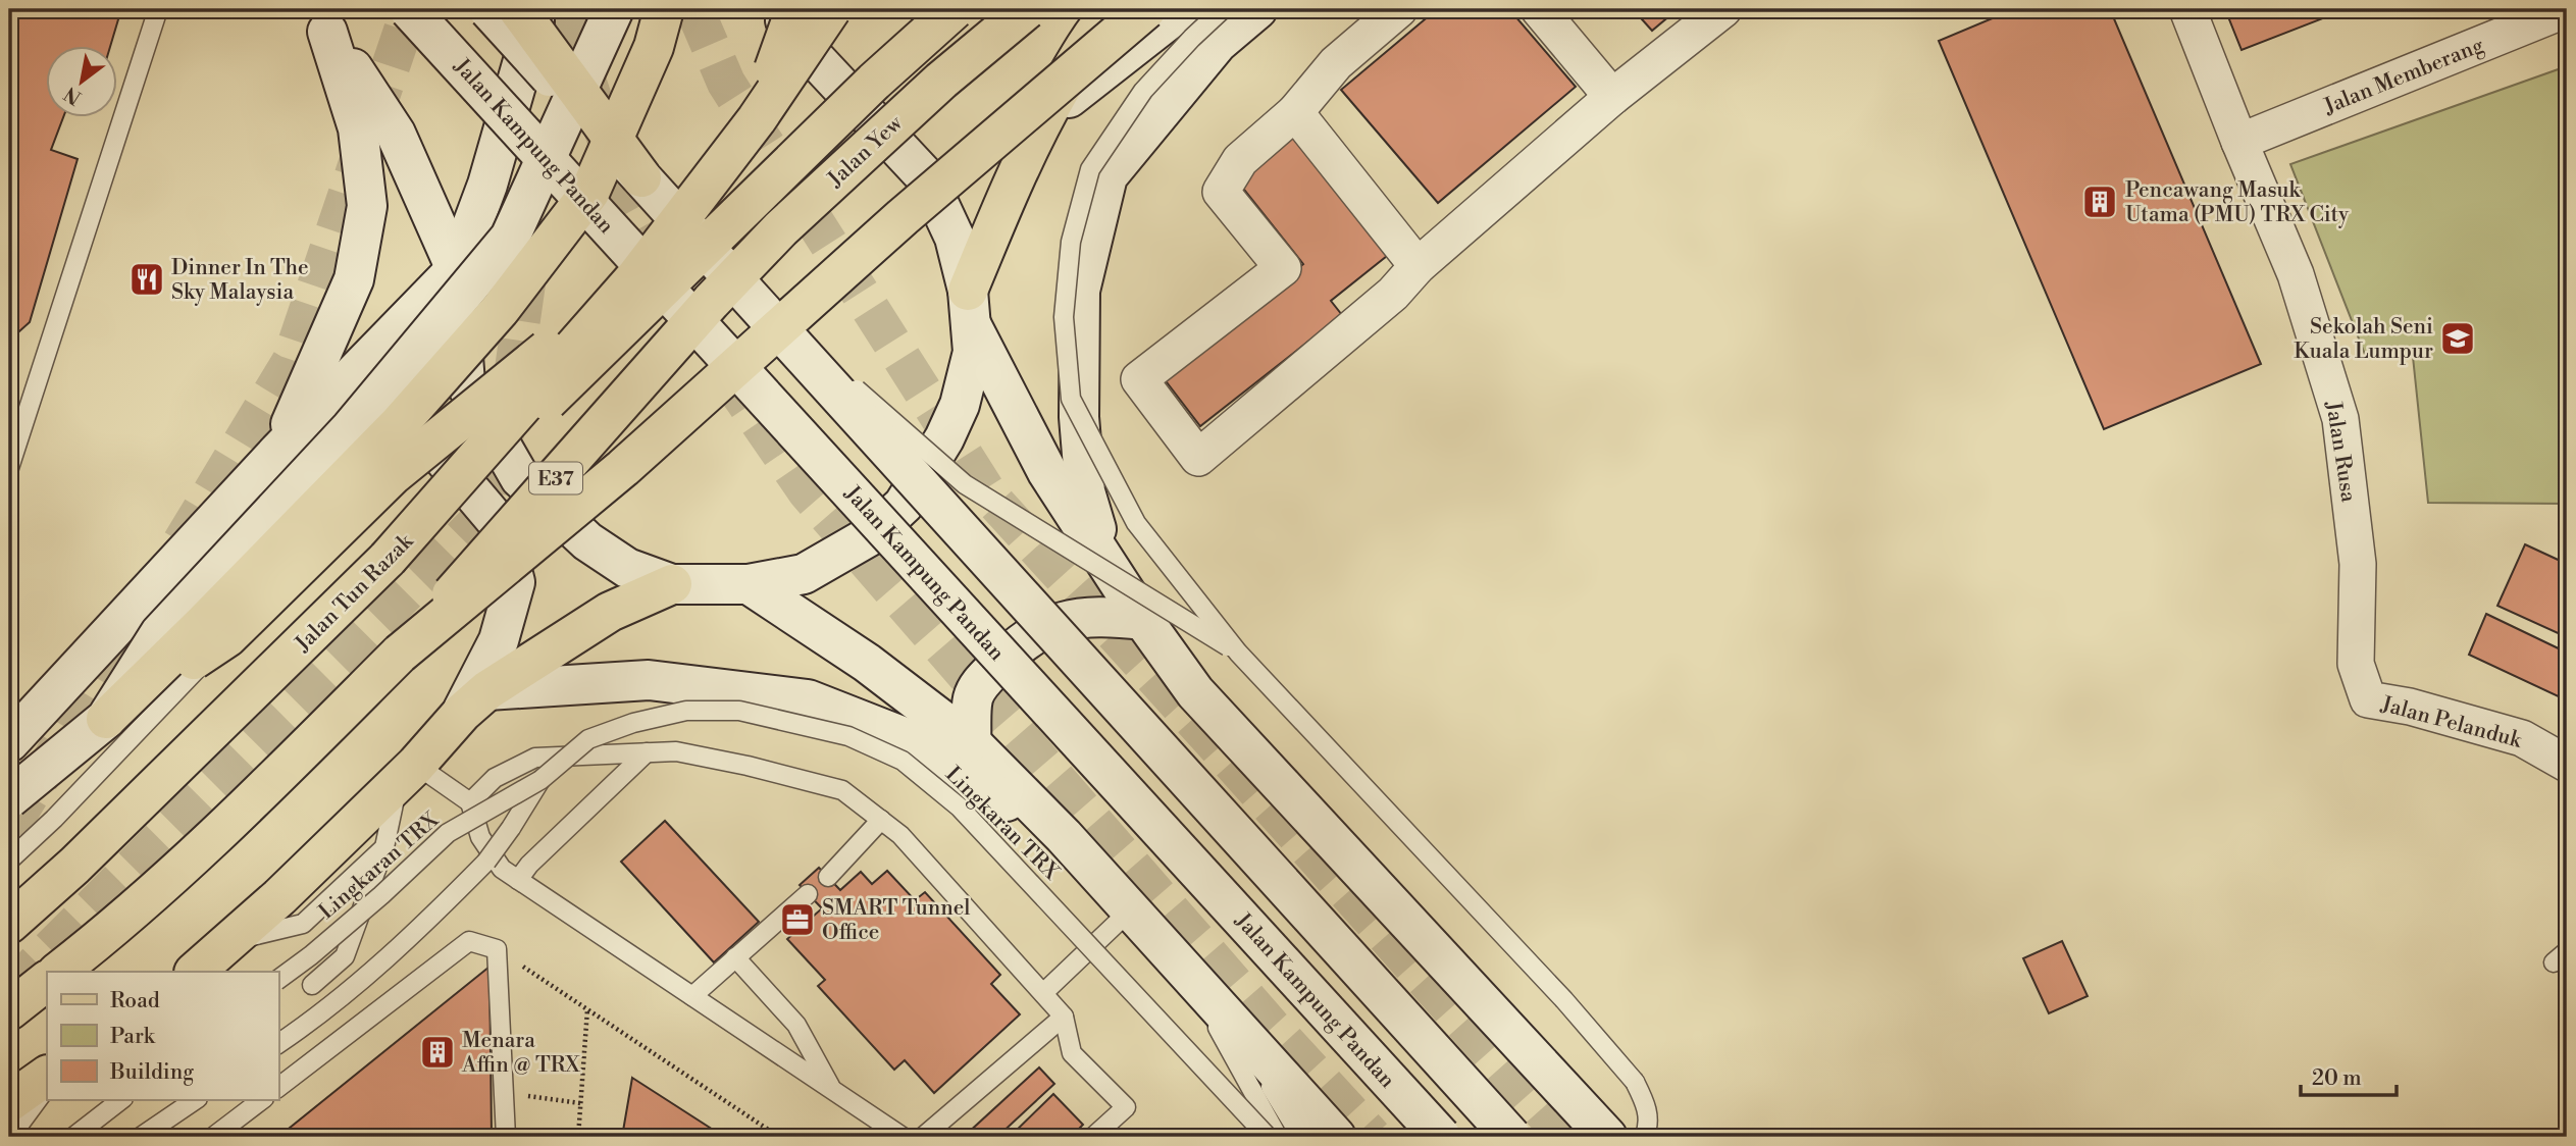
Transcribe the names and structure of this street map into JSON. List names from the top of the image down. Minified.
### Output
{"streets":{"main road":["Jalan Kampung Pandan","Jalan Yew","E37","Jalan Tun Razak"],"street":["Jalan Memberang","Jalan Rusa","Jalan Pelanduk"],"lane":["Lingkaran TRX"]},"crossings":[["Jalan Memberang","Jalan Rusa"],["Jalan Yew","E37"],["Jalan Yew","Jalan Tun Razak"],["Jalan Rusa","Jalan Pelanduk"]],"places":{"building":["Pencawang Masuk Utama (PMU) TRX City","Menara Affin @ TRX"],"restaurant":["Dinner In The Sky Malaysia"],"school or university":["Sekolah Seni Kuala Lumpur"],"office":["SMART Tunnel Office"]},"legend":["Road","Park","Building"],"scale_bar":"20 m","north":"bottom left"}
